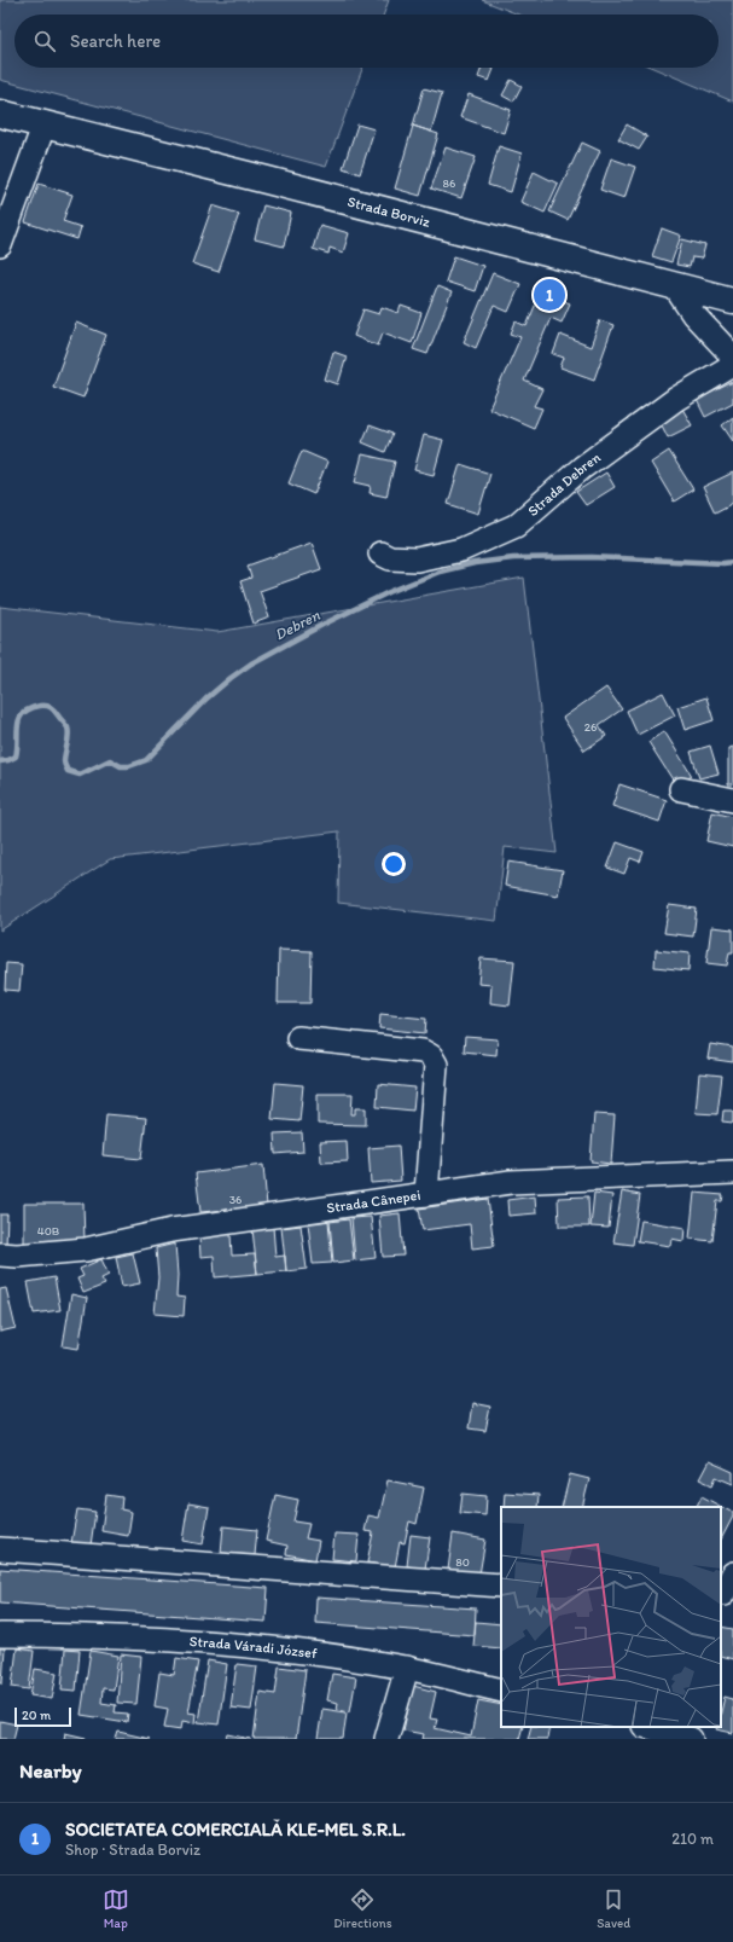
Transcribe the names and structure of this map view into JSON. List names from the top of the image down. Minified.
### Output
{"streets":{"main road":["Strada Borviz"],"street":["Strada Debren","Strada Cânepei","Strada Váradi József"]},"water":["Debren"],"house_numbers":["86","26","36","40B","80"],"scale_bar":"20 m","page":{"search":"Search here","pins":"1","scale":"20 m","heading":"Nearby","list":[{"mark":"1","name":"SOCIETATEA COMERCIALĂ KLE-MEL S.R.L.","note":"Shop · Strada Borviz","value":"210 m"}],"nav":["Map","Directions","Saved"]}}
